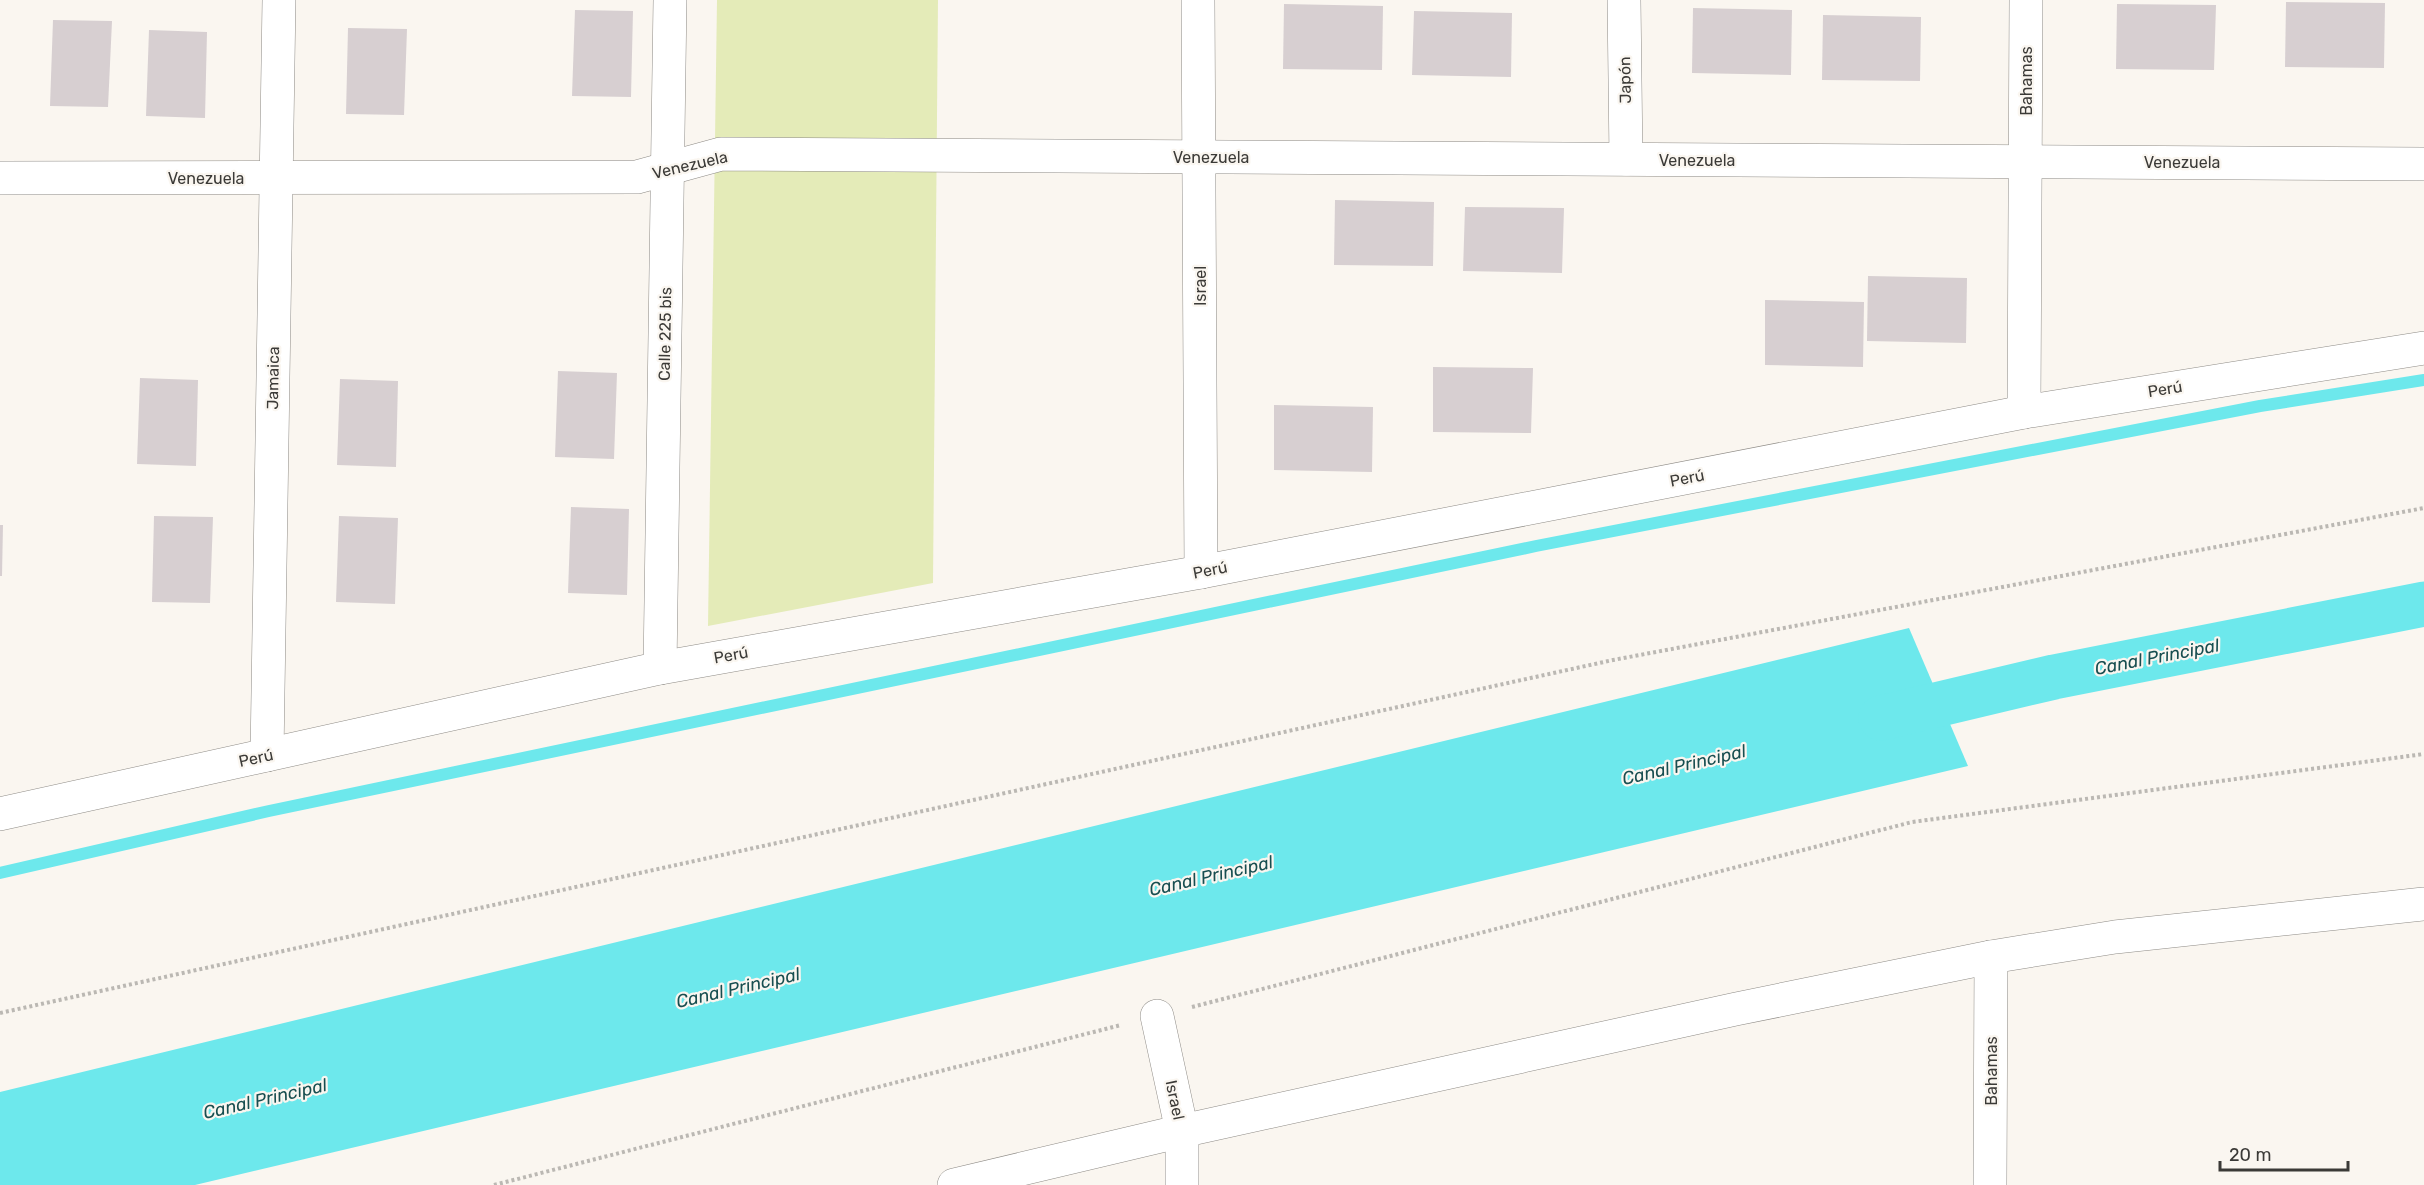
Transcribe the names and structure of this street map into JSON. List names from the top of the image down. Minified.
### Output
{"streets":{"street":["Japón","Bahamas","Venezuela","Israel","Calle 225 bis","Jamaica","Perú"]},"crossings":[["Japón","Venezuela"],["Bahamas","Venezuela"],["Bahamas","Perú"],["Venezuela","Israel"],["Venezuela","Calle 225 bis"],["Venezuela","Jamaica"],["Israel","Perú"],["Calle 225 bis","Perú"],["Jamaica","Perú"]],"water":["Canal Principal"],"scale_bar":"20 m"}
